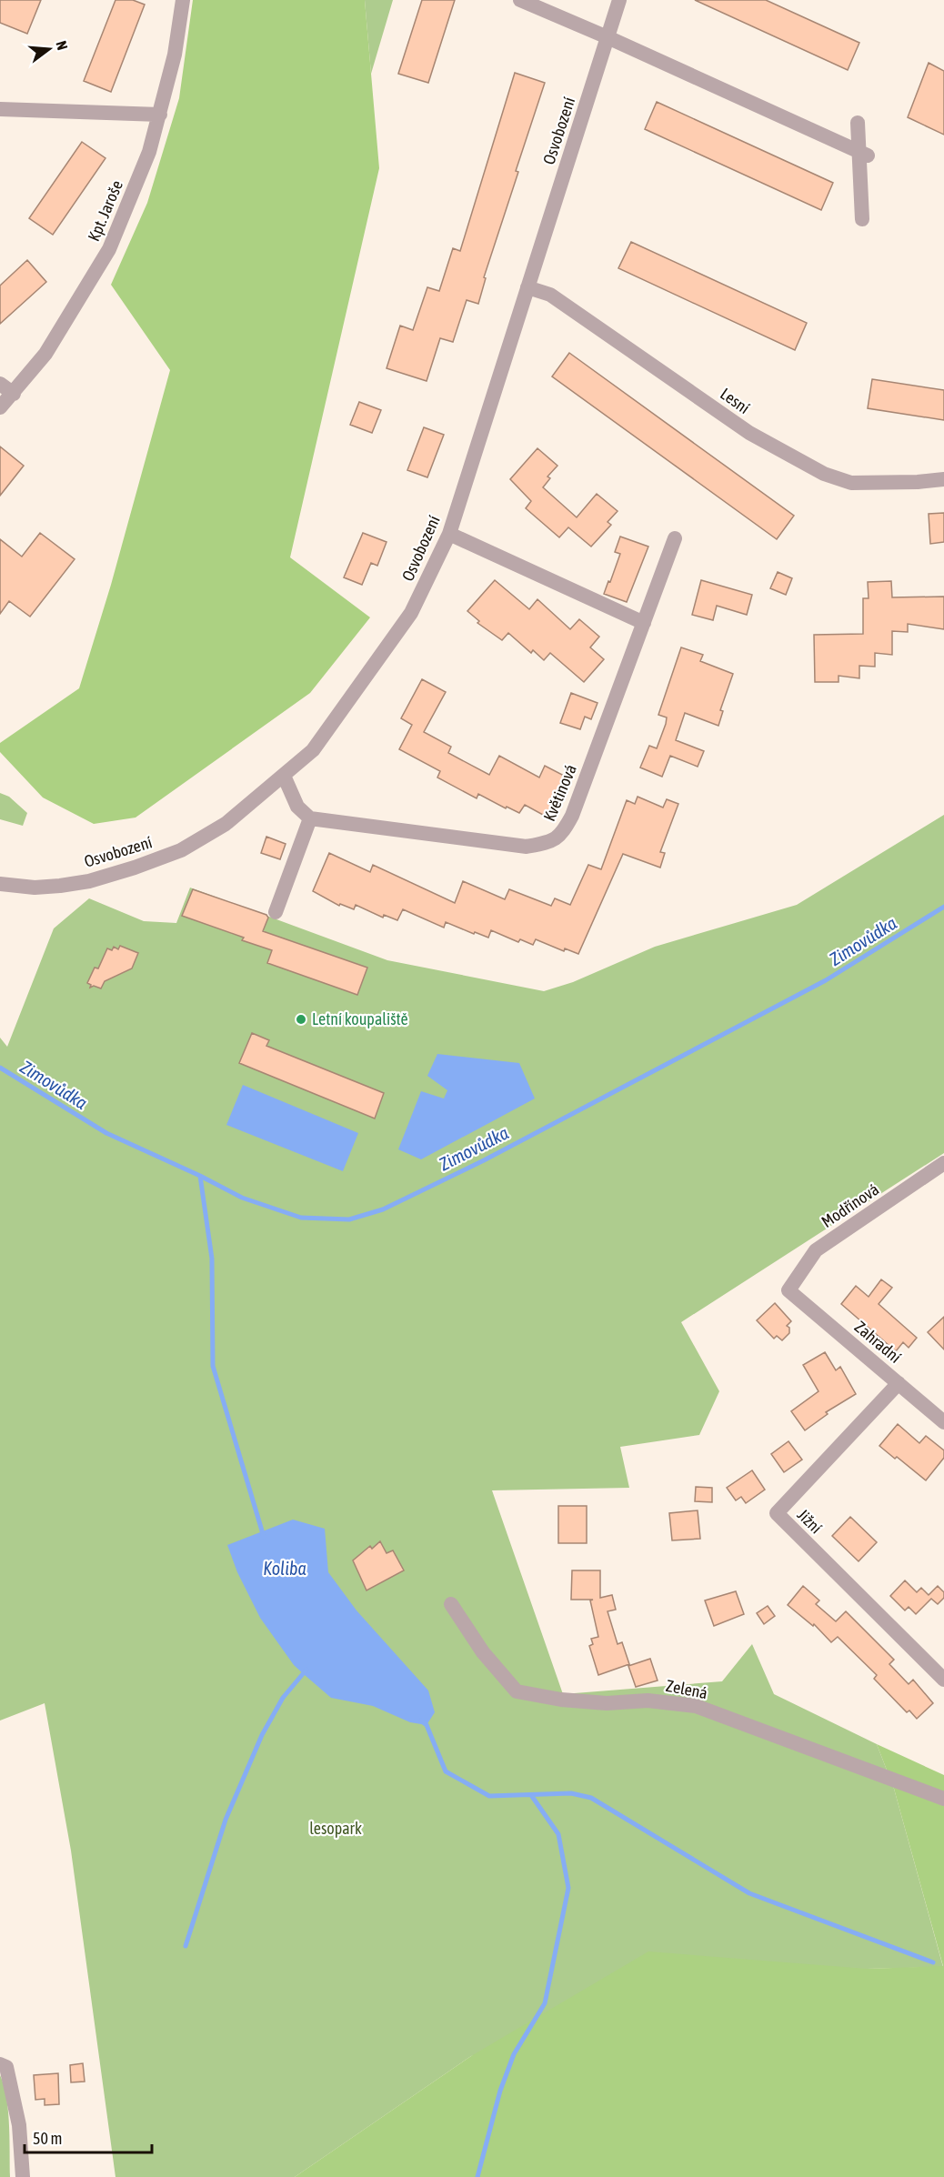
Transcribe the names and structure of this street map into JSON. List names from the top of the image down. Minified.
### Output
{"streets":{"street":["Osvobození","Kpt. Jaroše","Lesní","Květinová","Modřínová","Zahradní","Jižní","Zelená"]},"crossings":[["Osvobození","Lesní"],["Modřínová","Zahradní"],["Zahradní","Jižní"]],"water":["Zimovůdka","Koliba"],"parks":["lesopark"],"places":["Letní koupaliště"],"scale_bar":"50 m","north":"right"}
